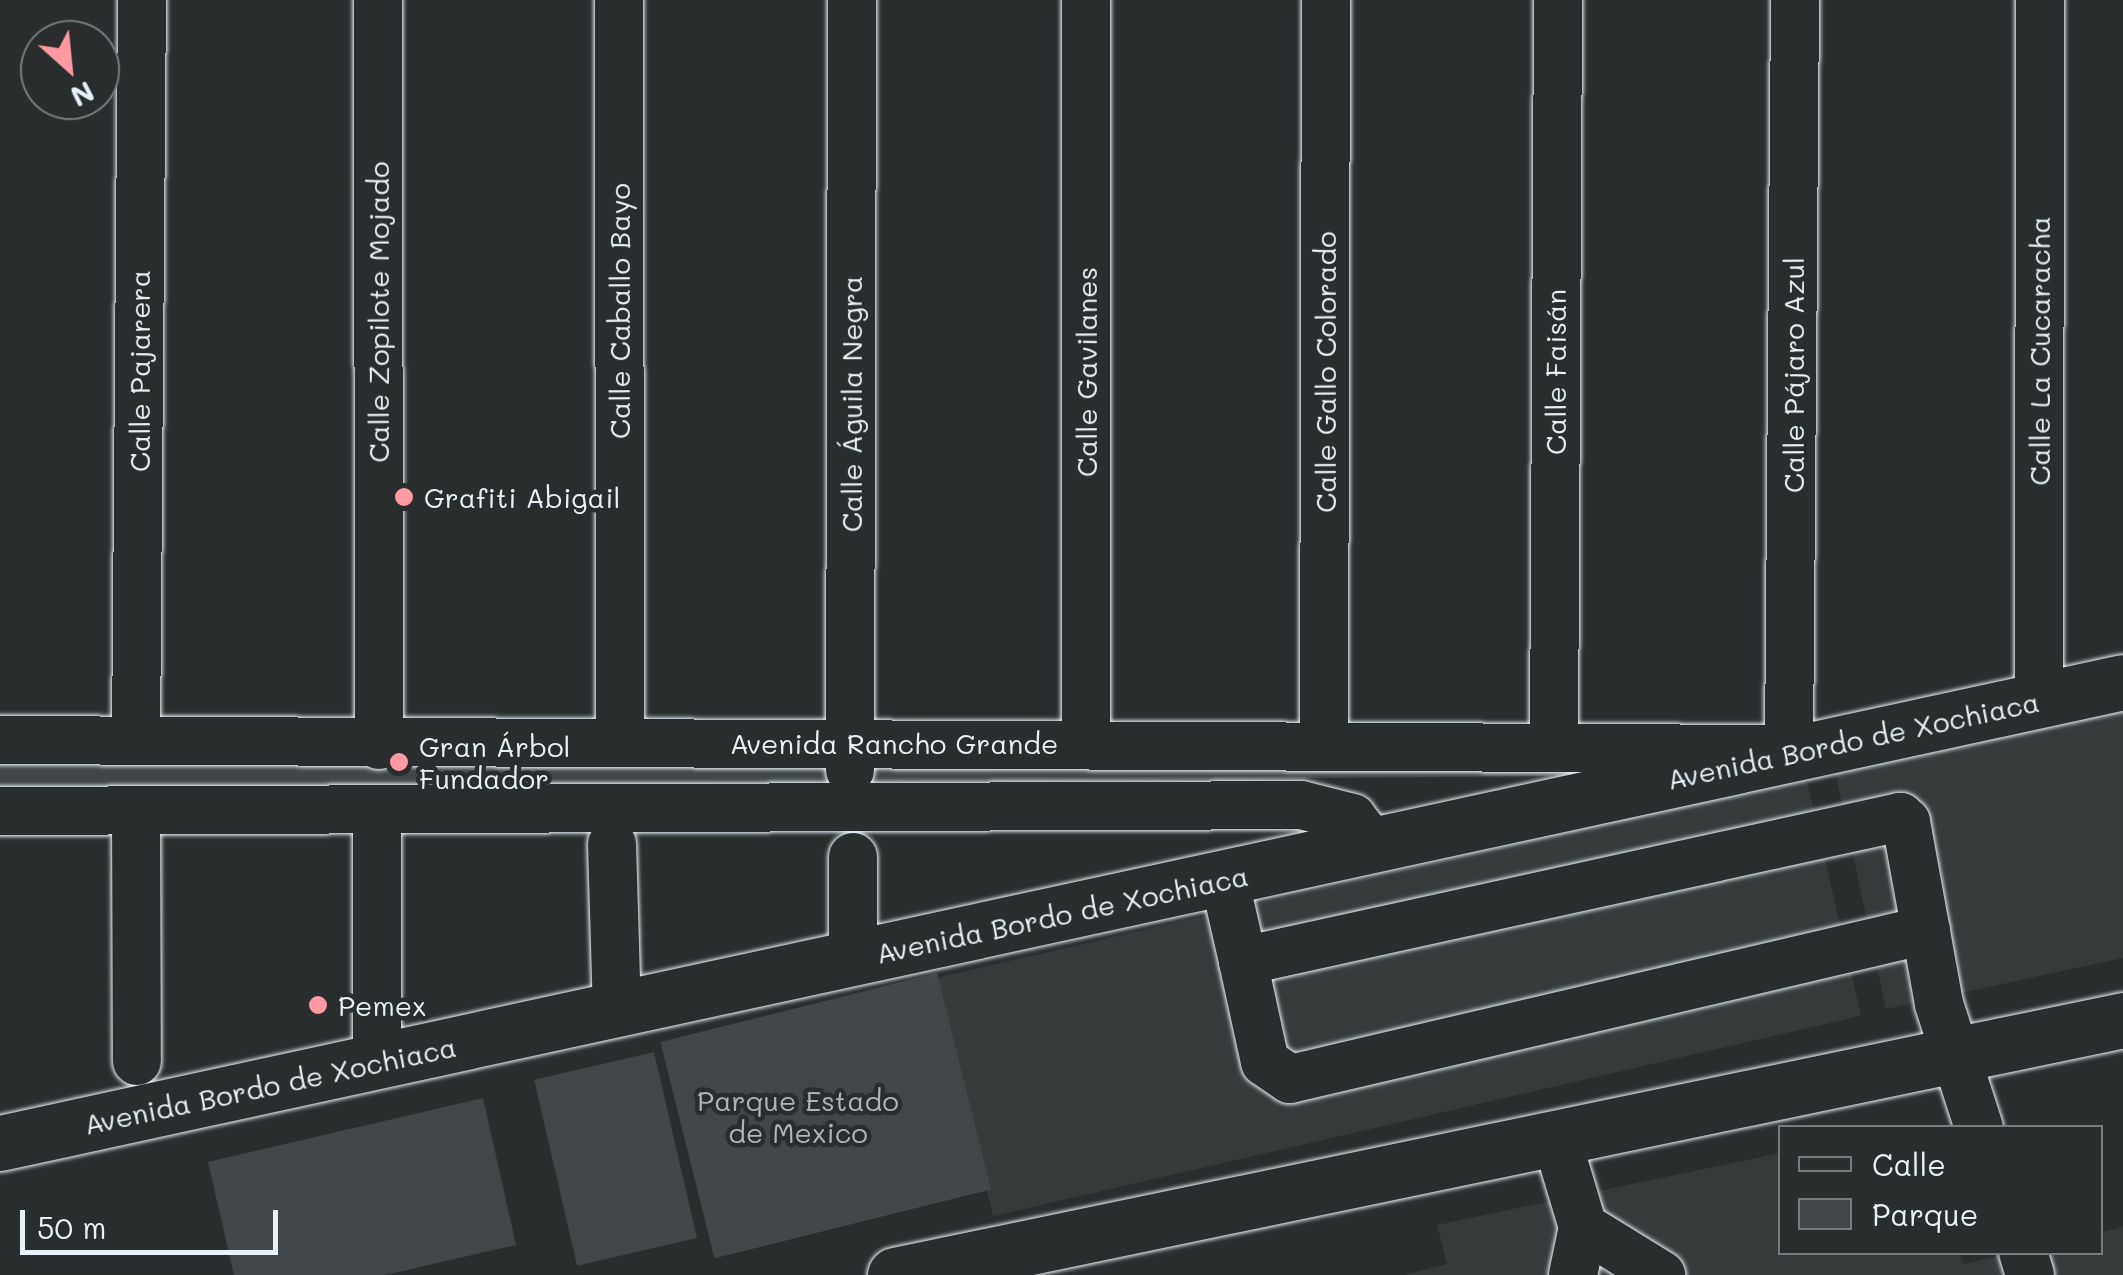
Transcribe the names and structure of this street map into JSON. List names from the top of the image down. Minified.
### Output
{"streets":{"main road":["Avenida Bordo de Xochiaca"],"street":["Calle Caballo Bayo","Calle Zopilote Mojado","Calle La Cucaracha","Calle Pajarera","Calle Gavilanes","Calle Gallo Colorado","Calle Faisán","Calle Pájaro Azul","Calle Águila Negra","Avenida Rancho Grande"]},"crossings":[["Calle Caballo Bayo","Avenida Rancho Grande"],["Calle Zopilote Mojado","Avenida Rancho Grande"],["Calle La Cucaracha","Avenida Bordo de Xochiaca"],["Calle Pajarera","Avenida Rancho Grande"],["Calle Gavilanes","Avenida Rancho Grande"],["Calle Gallo Colorado","Avenida Rancho Grande"],["Calle Faisán","Avenida Rancho Grande"],["Calle Pájaro Azul","Avenida Bordo de Xochiaca"],["Calle Pájaro Azul","Avenida Rancho Grande"],["Calle Águila Negra","Avenida Rancho Grande"],["Avenida Bordo de Xochiaca","Avenida Rancho Grande"]],"parks":["Parque Estado de Mexico"],"places":["Grafiti Abigail","Gran Árbol Fundador","Pemex"],"legend":["Calle","Parque"],"scale_bar":"50 m","north":"bottom right"}
